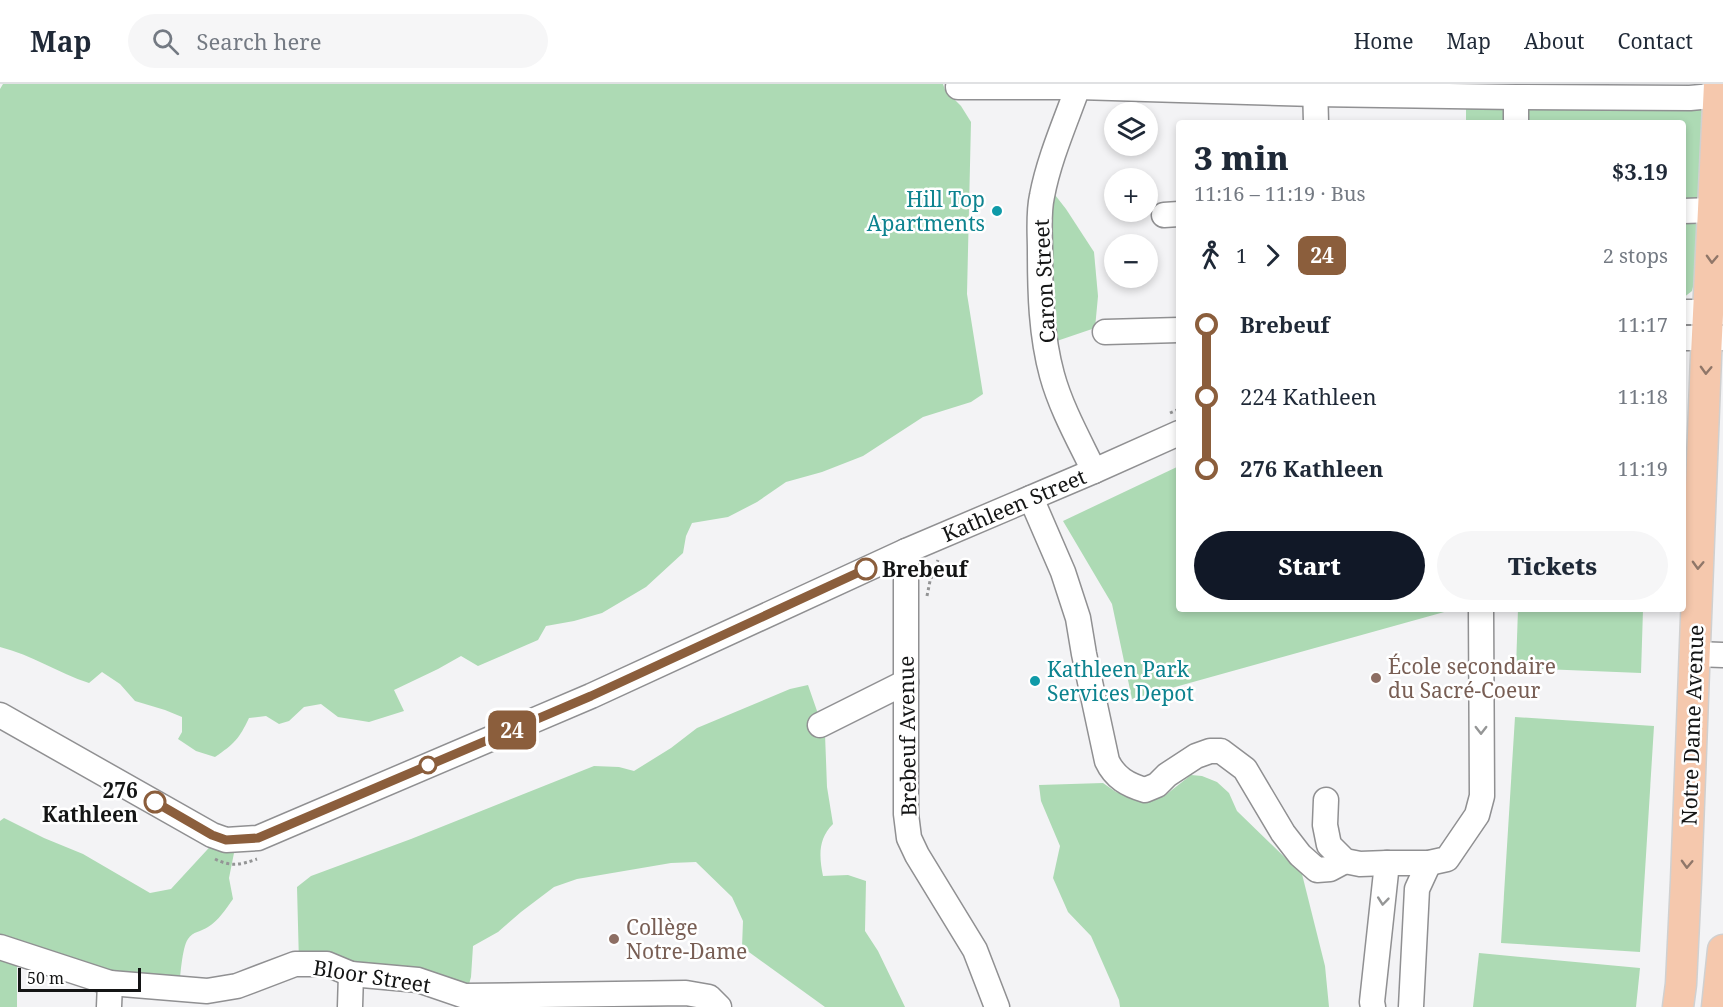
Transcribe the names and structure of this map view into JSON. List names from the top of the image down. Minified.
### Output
{"streets":{"main road":["Notre Dame Avenue"],"street":["Caron Street","Kathleen Street","Brebeuf Avenue","Bloor Street"]},"crossings":[["Caron Street","Kathleen Street"],["Kathleen Street","Brebeuf Avenue"]],"one_way":["Notre Dame Avenue"],"places":["Hill Top Apartments","Brebeuf","École secondaire du Sacré-Coeur","Kathleen Park Services Depot","276 Kathleen","Collège Notre-Dame"],"lines":["bus line 24"],"scale_bar":"50 m","page":{"header":"Map","search":"Search here","nav":["Home","Map","About","Contact"],"on_map":"24","map_buttons":["+","−"],"heading":["3 min","11:16 – 11:19 · Bus","$3.19"],"legs":["1","24","2 stops"],"list":[{"name":"Brebeuf","value":"11:17"},{"name":"224 Kathleen","value":"11:18"},{"name":"276 Kathleen","value":"11:19"}],"buttons":["Start","Tickets"],"scale":"50 m"}}
